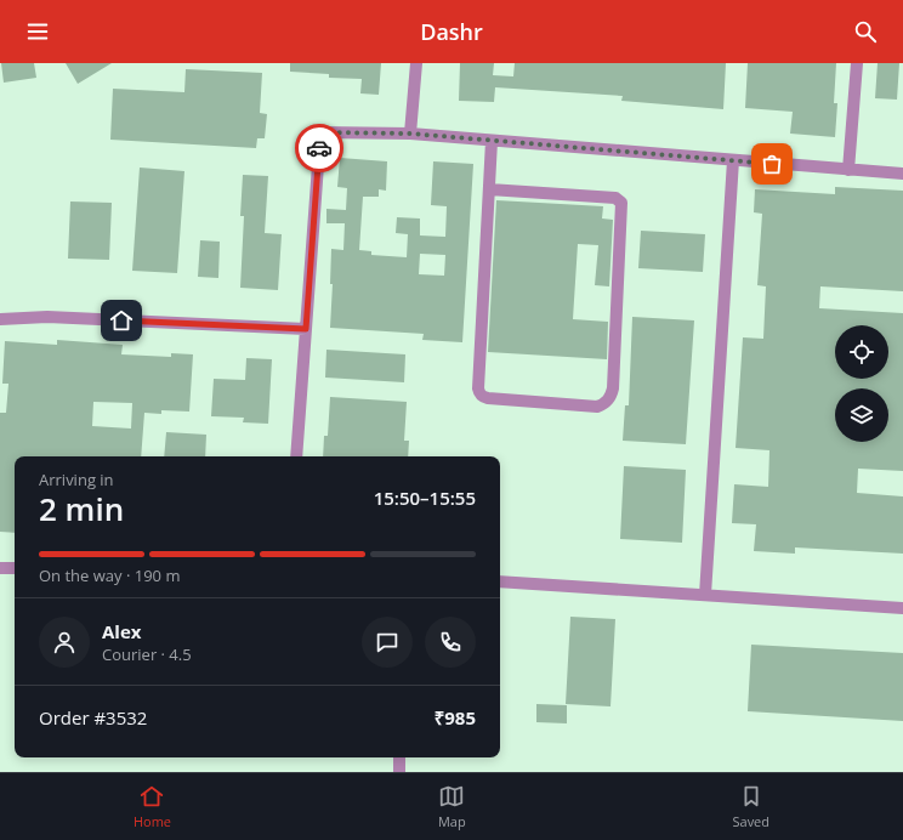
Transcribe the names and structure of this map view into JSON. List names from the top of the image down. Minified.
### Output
{"page":{"header":"Dashr","heading":["2 min","Arriving in","15:50–15:55"],"panel":["Alex","Courier · 4.5","Order #3532","₹985"],"bar":"On the way · 190 m","tabs":["Home","Map","Saved"]}}
